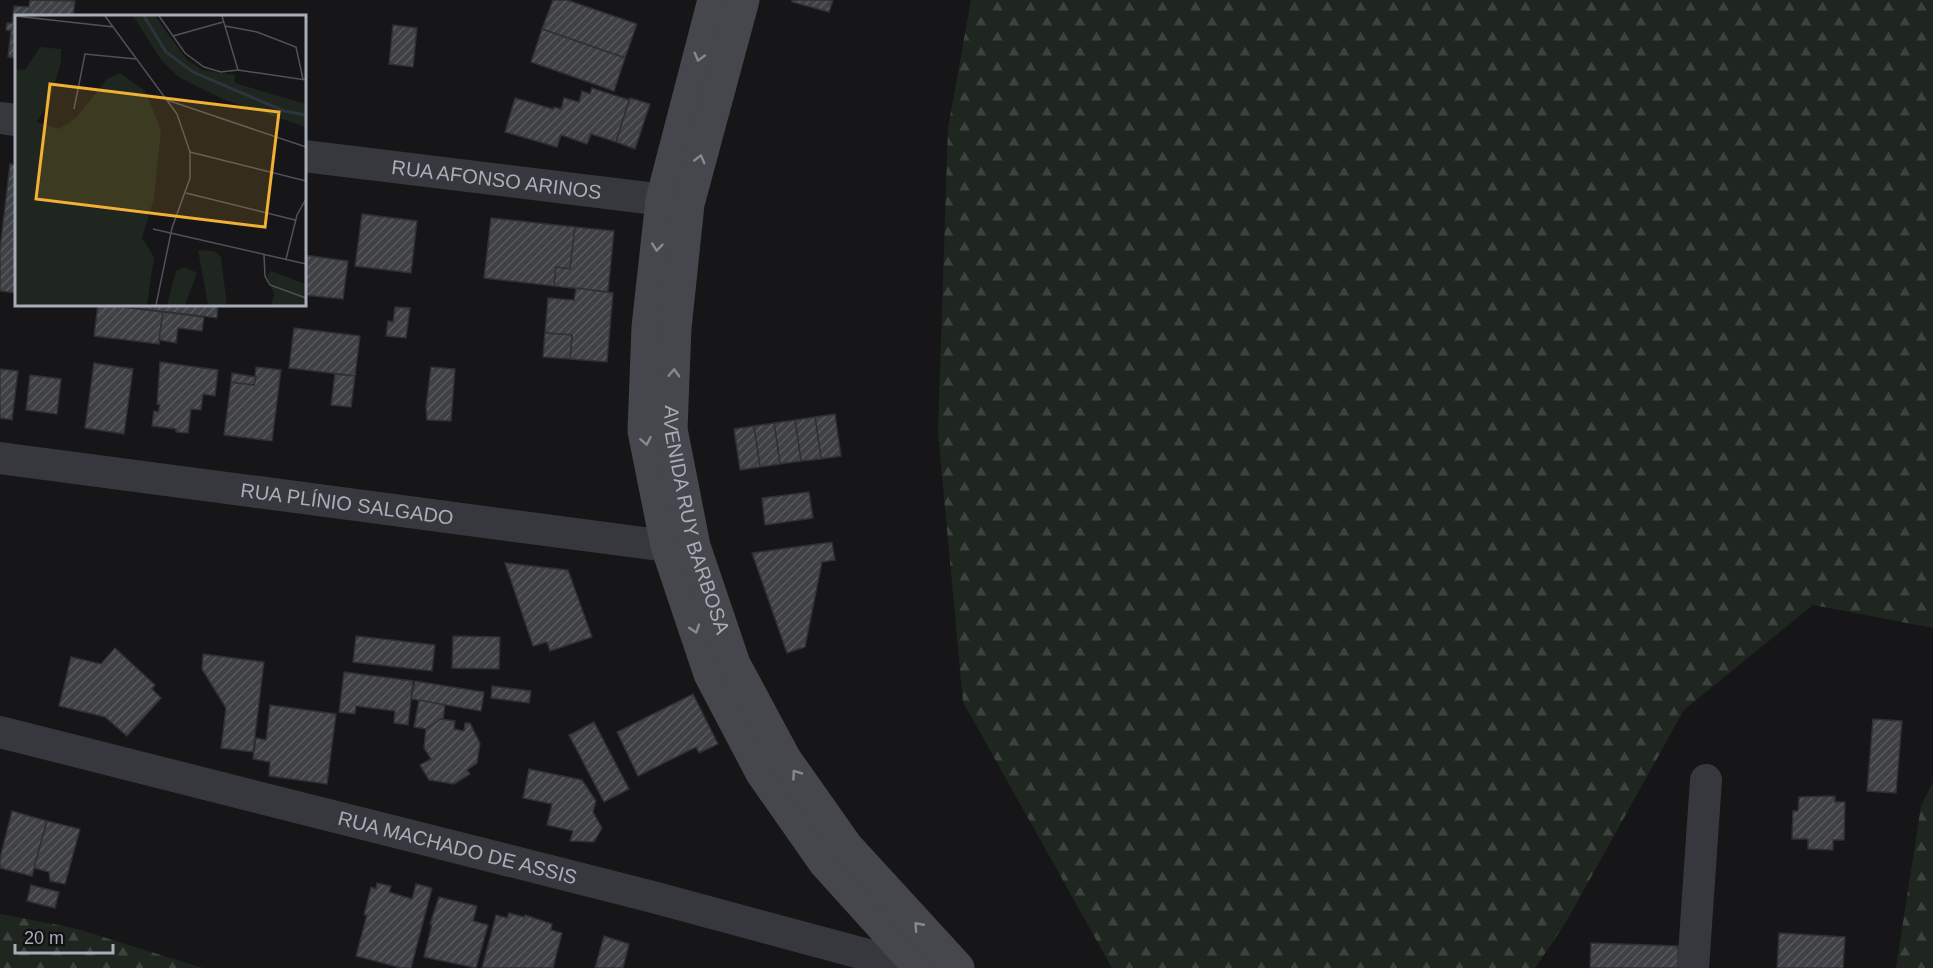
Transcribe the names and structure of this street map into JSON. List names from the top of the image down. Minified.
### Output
{"streets":{"main road":["AVENIDA RUY BARBOSA"],"street":["RUA AFONSO ARINOS","RUA PLÍNIO SALGADO","RUA MACHADO DE ASSIS"]},"crossings":[["RUA AFONSO ARINOS","AVENIDA RUY BARBOSA"],["RUA PLÍNIO SALGADO","AVENIDA RUY BARBOSA"],["AVENIDA RUY BARBOSA","RUA MACHADO DE ASSIS"]],"scale_bar":"20 m"}
